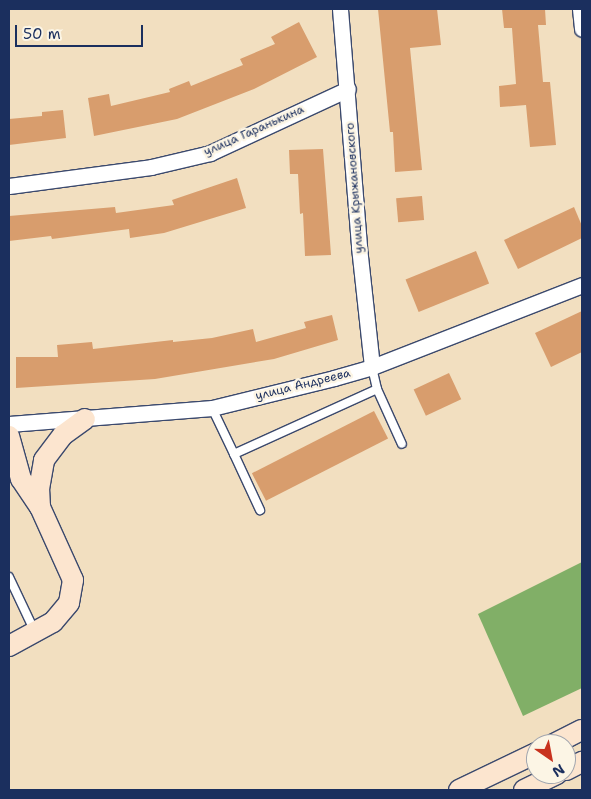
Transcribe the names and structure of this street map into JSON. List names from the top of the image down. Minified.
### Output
{"streets":{"street":["улица Гаранькина","улица Крыжановского","улица Андреева"]},"crossings":[["улица Гаранькина","улица Крыжановского"],["улица Крыжановского","улица Андреева"]],"scale_bar":"50 m","north":"bottom right"}
